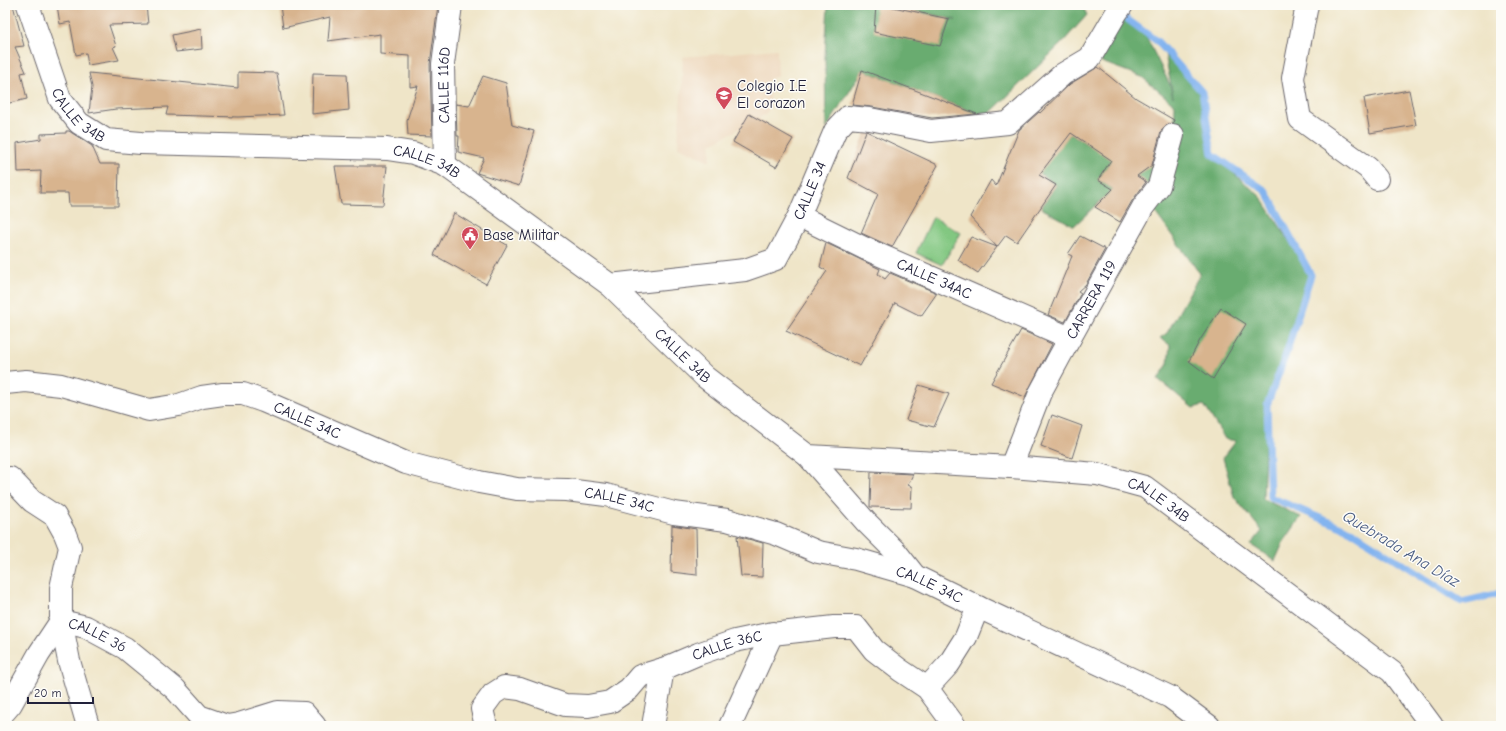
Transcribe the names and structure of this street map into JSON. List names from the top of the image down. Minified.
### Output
{"streets":{"street":["CALLE 116D","CALLE 34B","CALLE 34","CALLE 34AC","CARRERA 119","CALLE 34C","CALLE 36","CALLE 36C"]},"crossings":[["CALLE 116D","CALLE 34B"],["CALLE 34B","CALLE 34"],["CALLE 34B","CARRERA 119"],["CALLE 34B","CALLE 34C"],["CALLE 34","CALLE 34AC"],["CALLE 34AC","CARRERA 119"]],"water":["Quebrada Ana Díaz"],"places":{"school or university":["Colegio I.E El corazon"],"public building":["Base Militar"]},"scale_bar":"20 m"}
